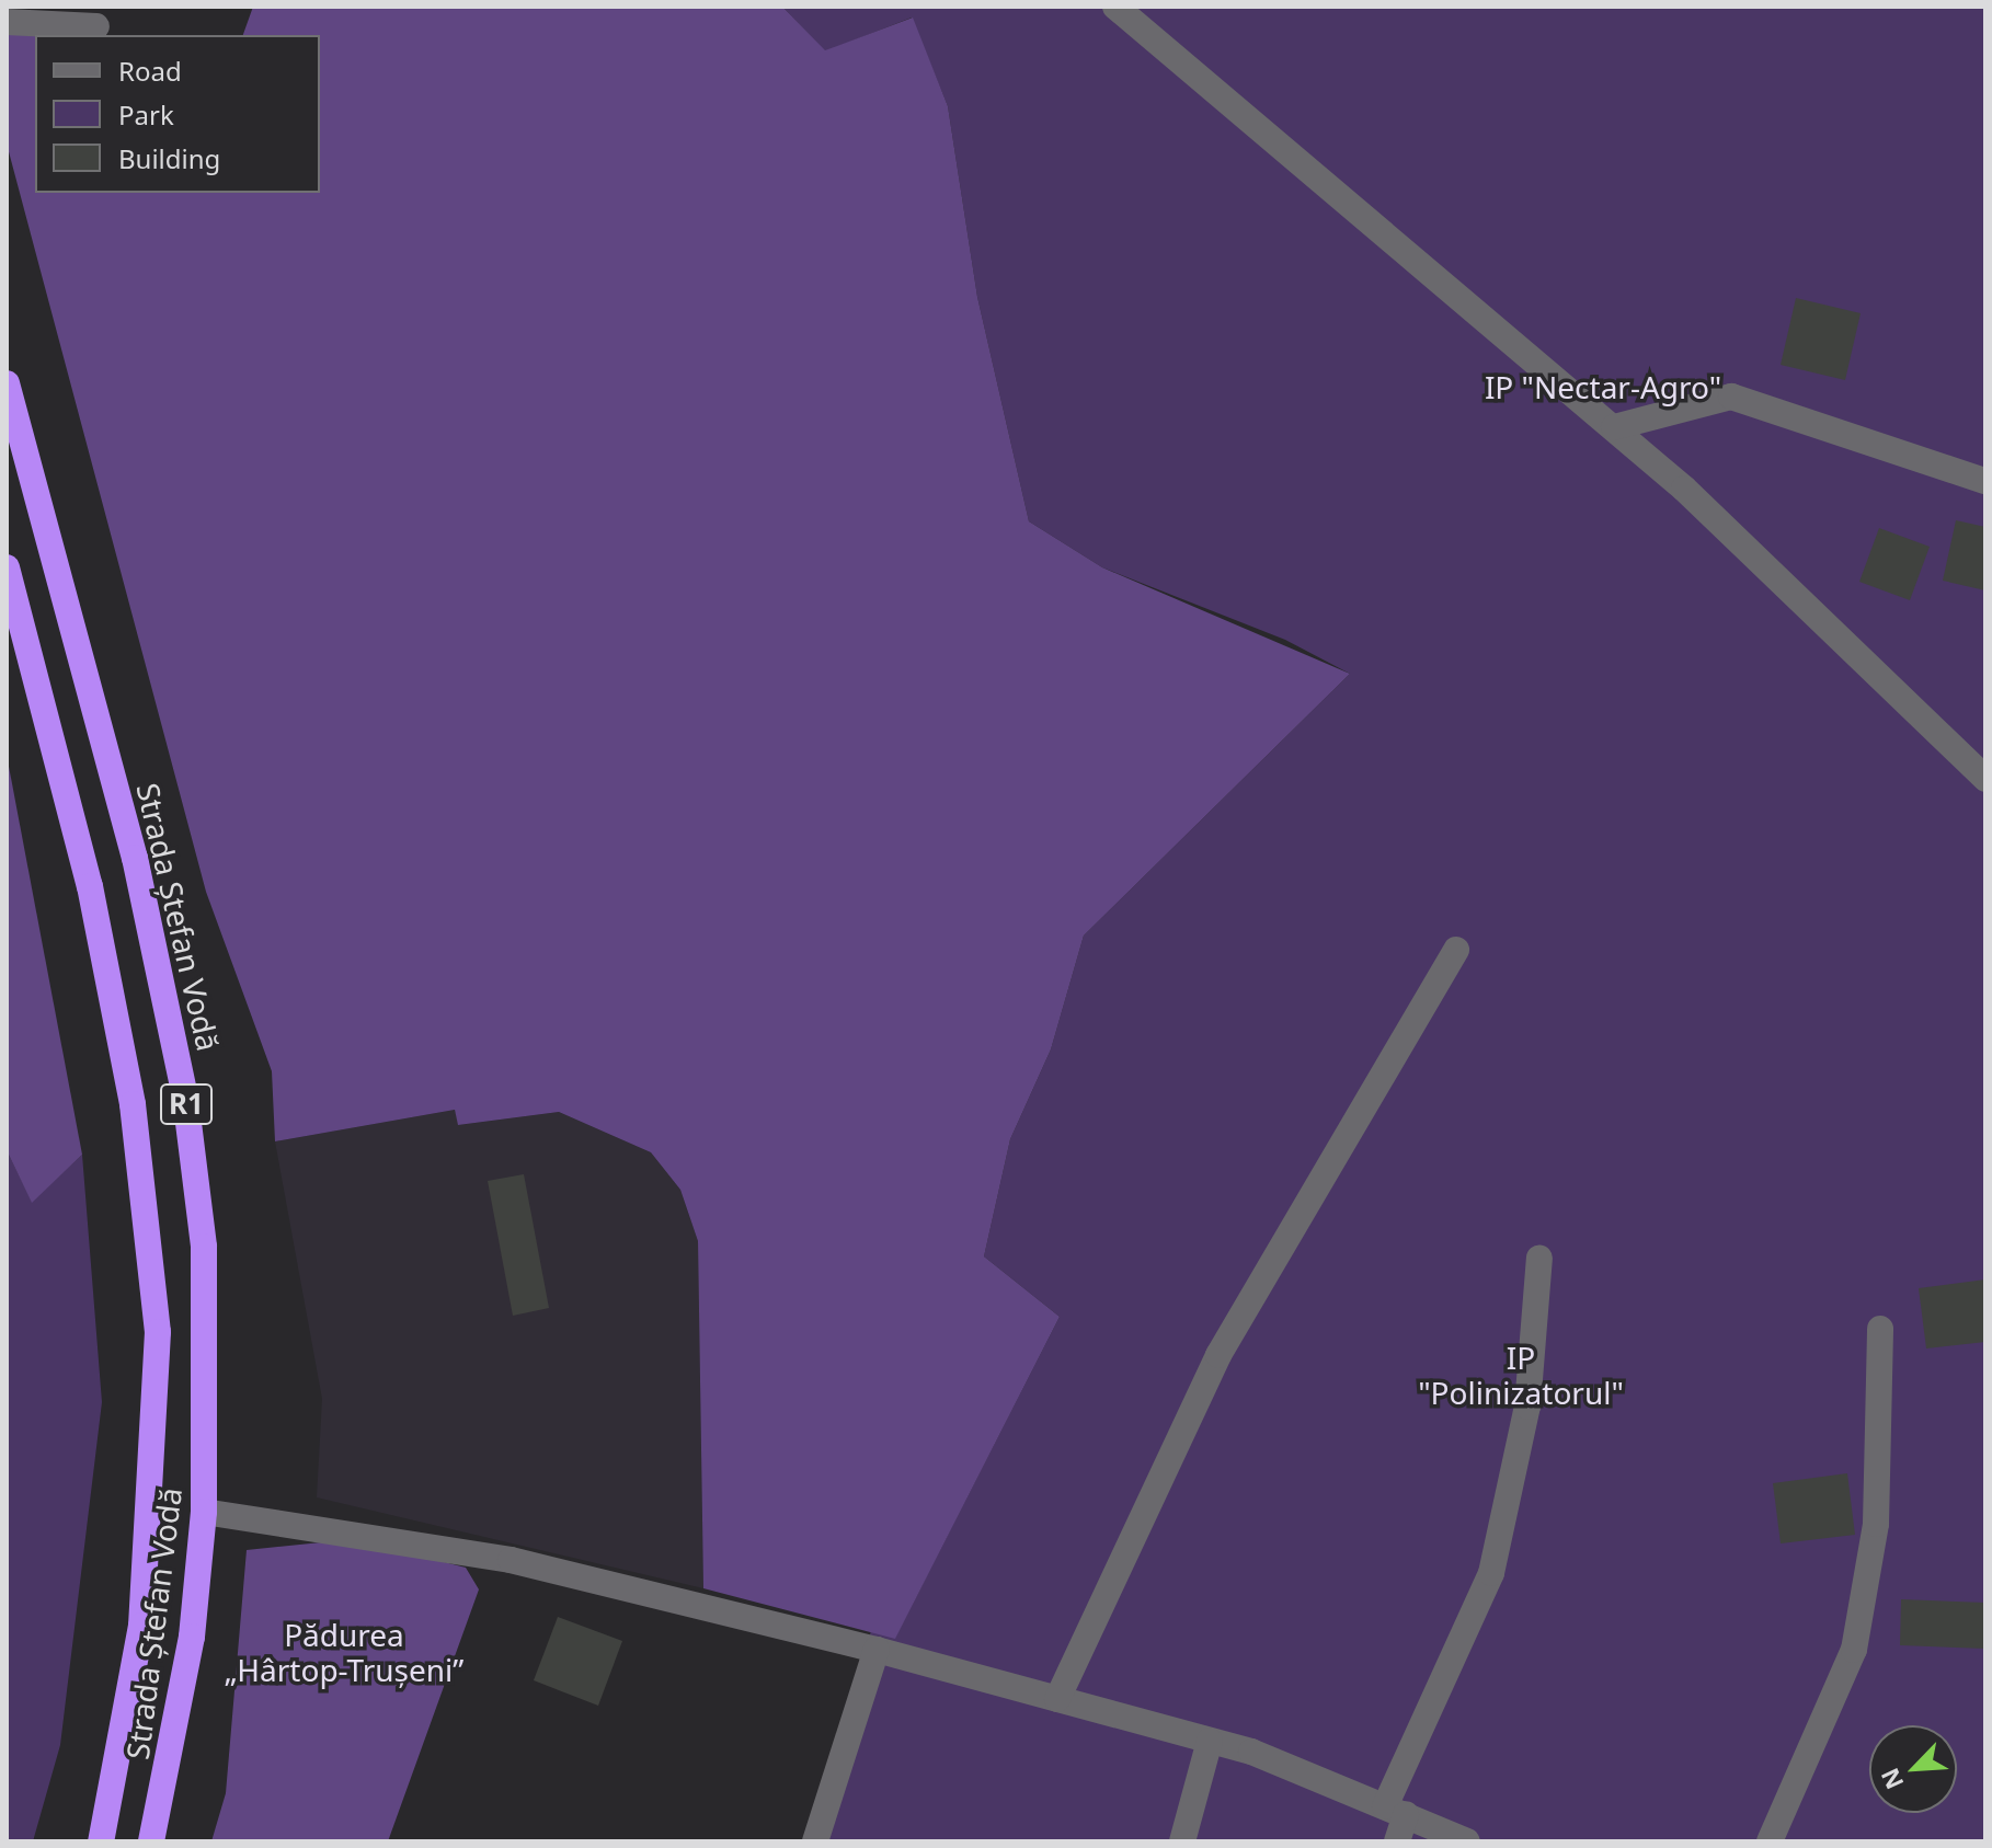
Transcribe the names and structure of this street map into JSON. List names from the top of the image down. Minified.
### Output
{"streets":{"highway":["Strada Ștefan Vodă","R1"]},"parks":["IP \"Nectar-Agro\"","IP \"Polinizatorul\"","Pădurea „Hârtop-Trușeni”"],"legend":["Road","Park","Building"],"north":"bottom left"}
